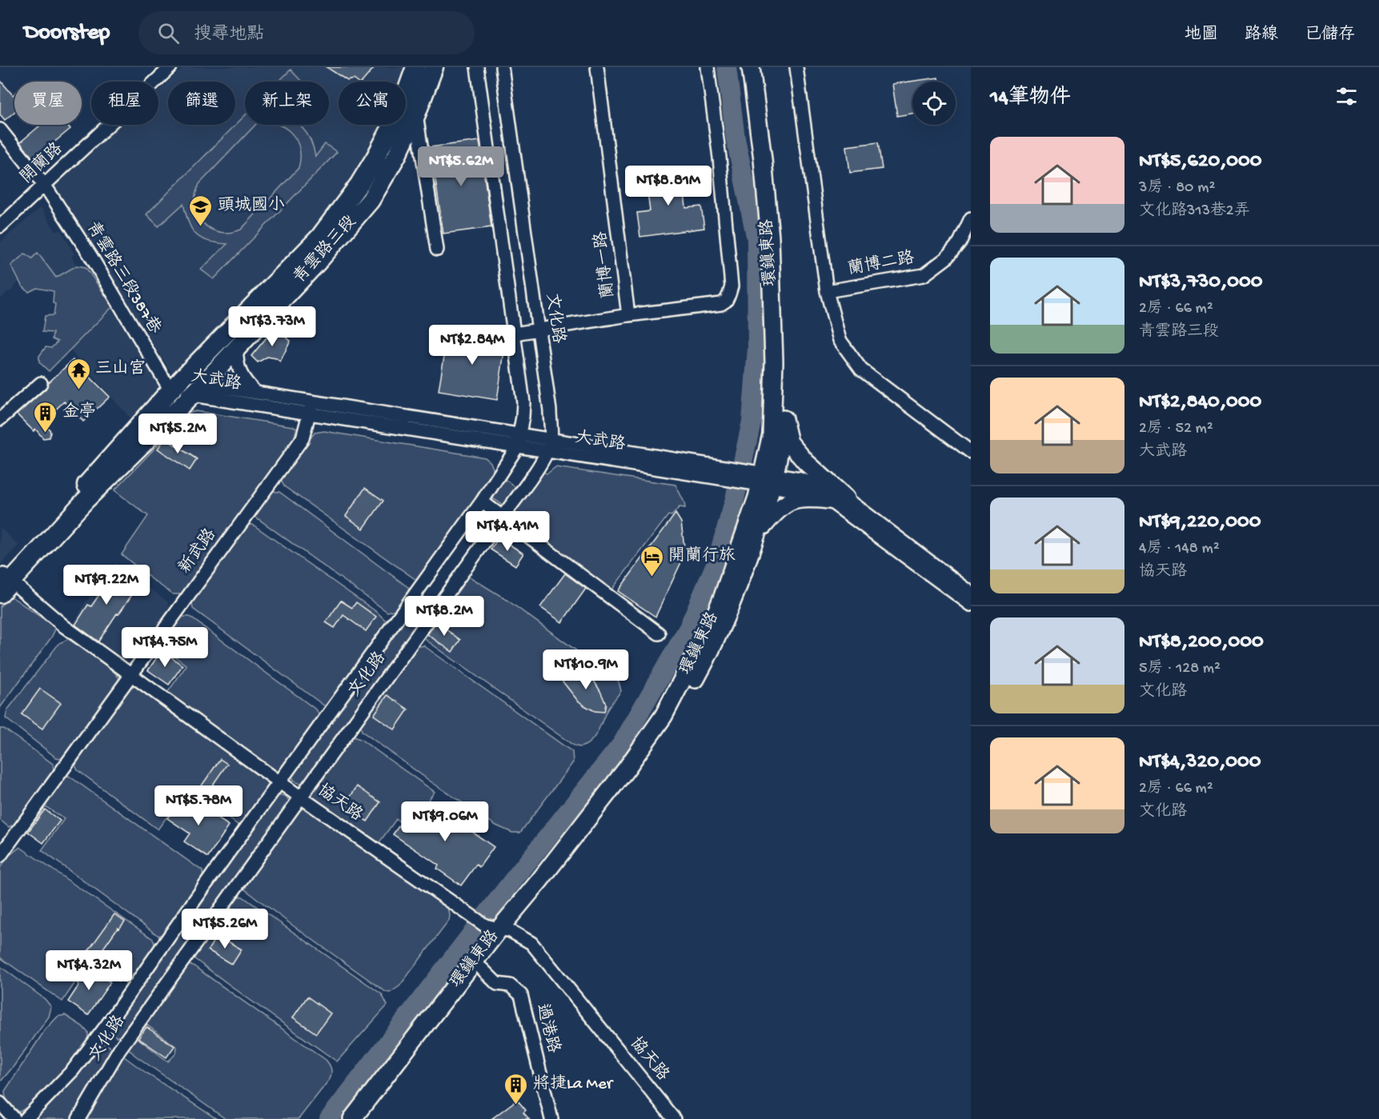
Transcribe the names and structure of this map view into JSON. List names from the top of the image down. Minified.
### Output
{"streets":{"main road":["青雲路三段"],"street":["開蘭路","環鎮東路","蘭博一路","蘭博二路","青雲路三段387巷","文化路","大武路","新武路","協天路","過港路"]},"crossings":[["開蘭路","青雲路三段387巷"],["青雲路三段","青雲路三段387巷"],["青雲路三段","大武路"],["青雲路三段","協天路"],["環鎮東路","大武路"],["環鎮東路","協天路"],["環鎮東路","過港路"],["青雲路三段387巷","大武路"],["文化路","大武路"],["文化路","協天路"],["大武路","新武路"],["新武路","協天路"]],"places":{"school or university":["頭城國小"],"temple":["三山宮"],"building":["金亭","將捷La Mer"],"hotel":["開蘭行旅"]},"page":{"header":"Doorstep","search":"搜尋地點","nav":["地圖","路線","已儲存"],"heading":"14筆物件","chip":["買屋","租屋","篩選","新上架","公寓"],"list":[{"name":"NT$5,620,000","note":"3房 · 80 m² · 文化路313巷2弄"},{"name":"NT$3,730,000","note":"2房 · 66 m² · 青雲路三段"},{"name":"NT$2,840,000","note":"2房 · 52 m² · 大武路"},{"name":"NT$9,220,000","note":"4房 · 148 m² · 協天路"},{"name":"NT$8,200,000","note":"5房 · 128 m² · 文化路"},{"name":"NT$4,320,000","note":"2房 · 66 m² · 文化路"}],"price":["NT$5.62M","NT$8.81M","NT$3.73M","NT$2.84M","NT$5.2M","NT$4.41M","NT$9.22M","NT$8.2M","NT$4.75M","NT$10.9M","NT$5.78M","NT$9.06M","NT$5.26M","NT$4.32M"]}}
